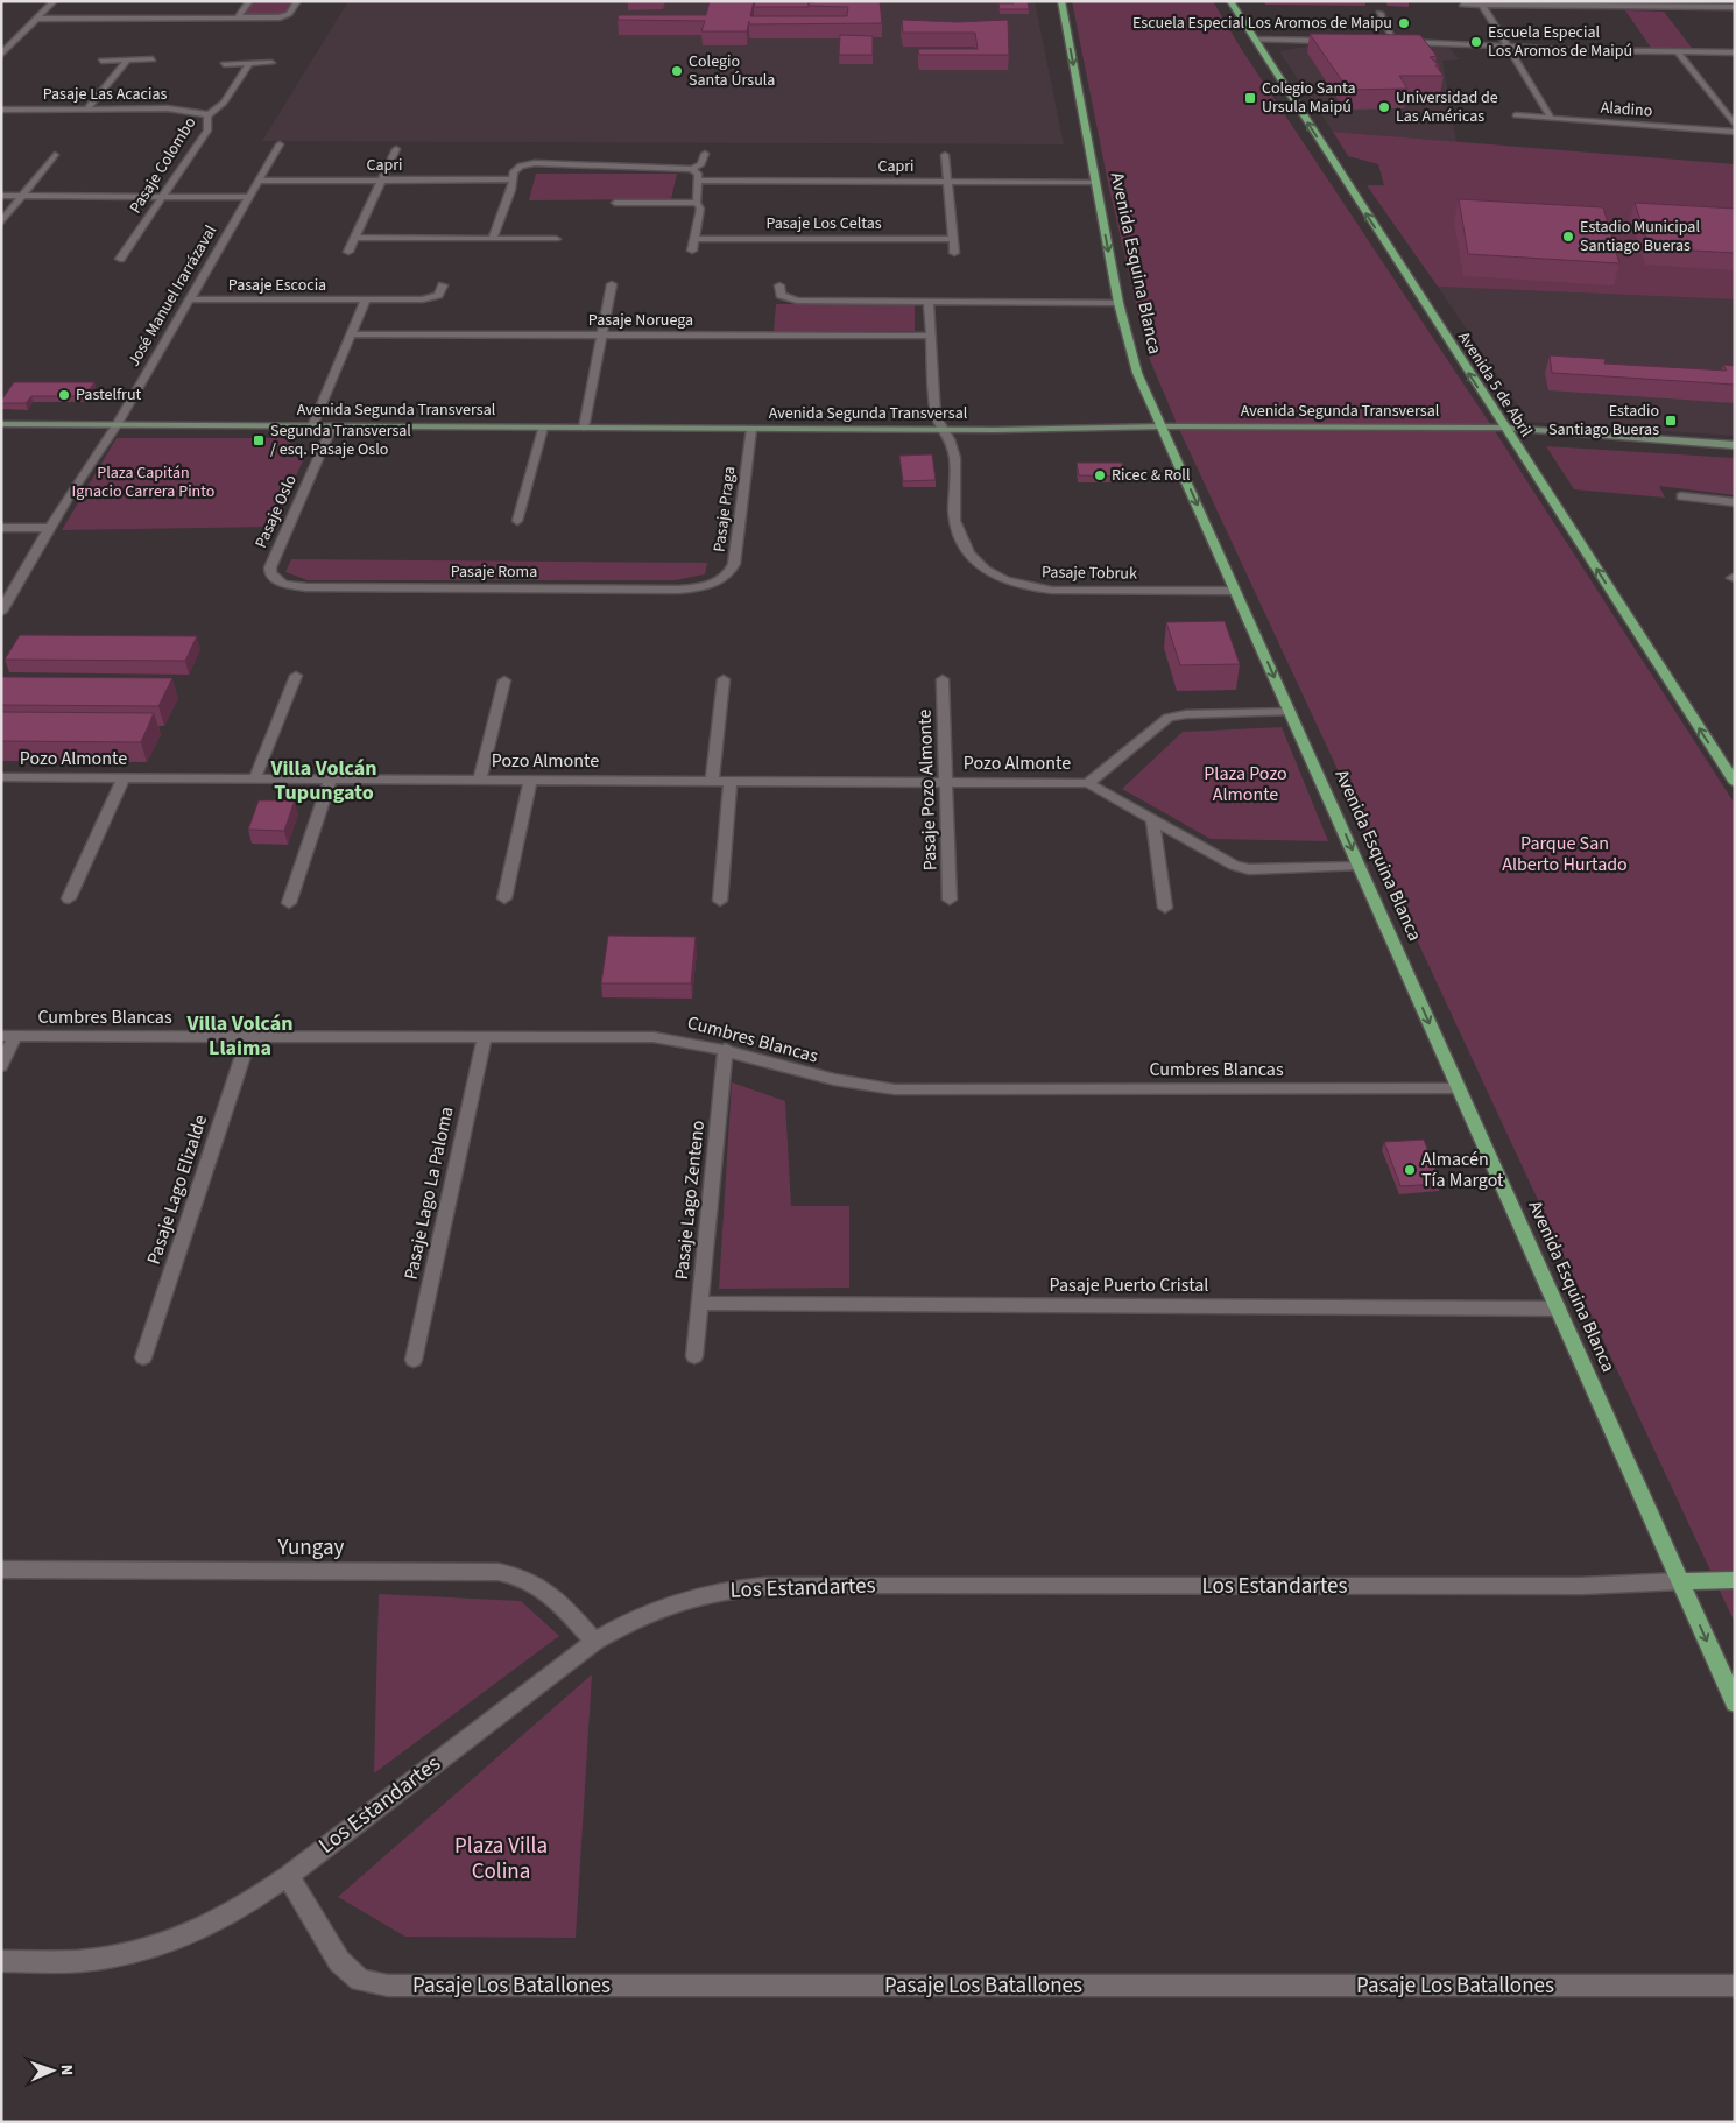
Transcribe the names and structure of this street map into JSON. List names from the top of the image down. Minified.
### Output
{"streets":{"main road":["Avenida Esquina Blanca","Avenida 5 de Abril","Avenida Segunda Transversal"],"street":["Pasaje Las Acacias","Aladino","Pasaje Colombo","Capri","Pasaje Los Celtas","Pasaje Escocia","José Manuel Irarrázaval","Pasaje Noruega","Pasaje Praga","Pasaje Oslo","Pasaje Roma","Pasaje Tobruk","Pozo Almonte","Pasaje Pozo Almonte","Cumbres Blancas","Pasaje Lago Elizalde","Pasaje Lago La Paloma","Pasaje Lago Zenteno","Pasaje Puerto Cristal","Yungay","Los Estandartes","Pasaje Los Batallones"]},"crossings":[["Pasaje Las Acacias","Pasaje Colombo"],["Capri","Avenida Esquina Blanca"],["Capri","José Manuel Irarrázaval"],["Avenida Esquina Blanca","Avenida Segunda Transversal"],["Avenida Esquina Blanca","Pasaje Tobruk"],["Avenida Esquina Blanca","Pozo Almonte"],["Avenida Esquina Blanca","Cumbres Blancas"],["Avenida Esquina Blanca","Pasaje Puerto Cristal"],["Avenida Esquina Blanca","Los Estandartes"],["Pasaje Escocia","José Manuel Irarrázaval"],["José Manuel Irarrázaval","Avenida Segunda Transversal"],["Pasaje Noruega","Pasaje Tobruk"],["Avenida 5 de Abril","Avenida Segunda Transversal"],["Avenida Segunda Transversal","Pasaje Praga"],["Avenida Segunda Transversal","Pasaje Oslo"],["Avenida Segunda Transversal","Pasaje Tobruk"],["Pasaje Praga","Pasaje Roma"],["Pasaje Oslo","Pasaje Roma"],["Pozo Almonte","Pasaje Pozo Almonte"],["Cumbres Blancas","Pasaje Lago Elizalde"],["Cumbres Blancas","Pasaje Lago La Paloma"],["Cumbres Blancas","Pasaje Lago Zenteno"],["Pasaje Lago Zenteno","Pasaje Puerto Cristal"],["Yungay","Los Estandartes"],["Los Estandartes","Pasaje Los Batallones"]],"one_way":["Avenida Esquina Blanca","Avenida 5 de Abril"],"districts":["Villa Volcán Tupungato","Villa Volcán Llaima"],"parks":["Plaza Capitán Ignacio Carrera Pinto","Plaza Pozo Almonte","Parque San Alberto Hurtado","Plaza Villa Colina"],"places":{"other":["Escuela Especial Los Aromos de Maipu","Escuela Especial Los Aromos de Maipú","Colegio Santa Úrsula","Universidad de Las Américas","Estadio Municipal Santiago Bueras","Pastelfrut","Ricec & Roll","Almacén Tía Margot"],"transit":["Colegio Santa Ursula Maipú","Estadio Santiago Bueras","Segunda Transversal / esq. Pasaje Oslo"]},"north":"right"}
